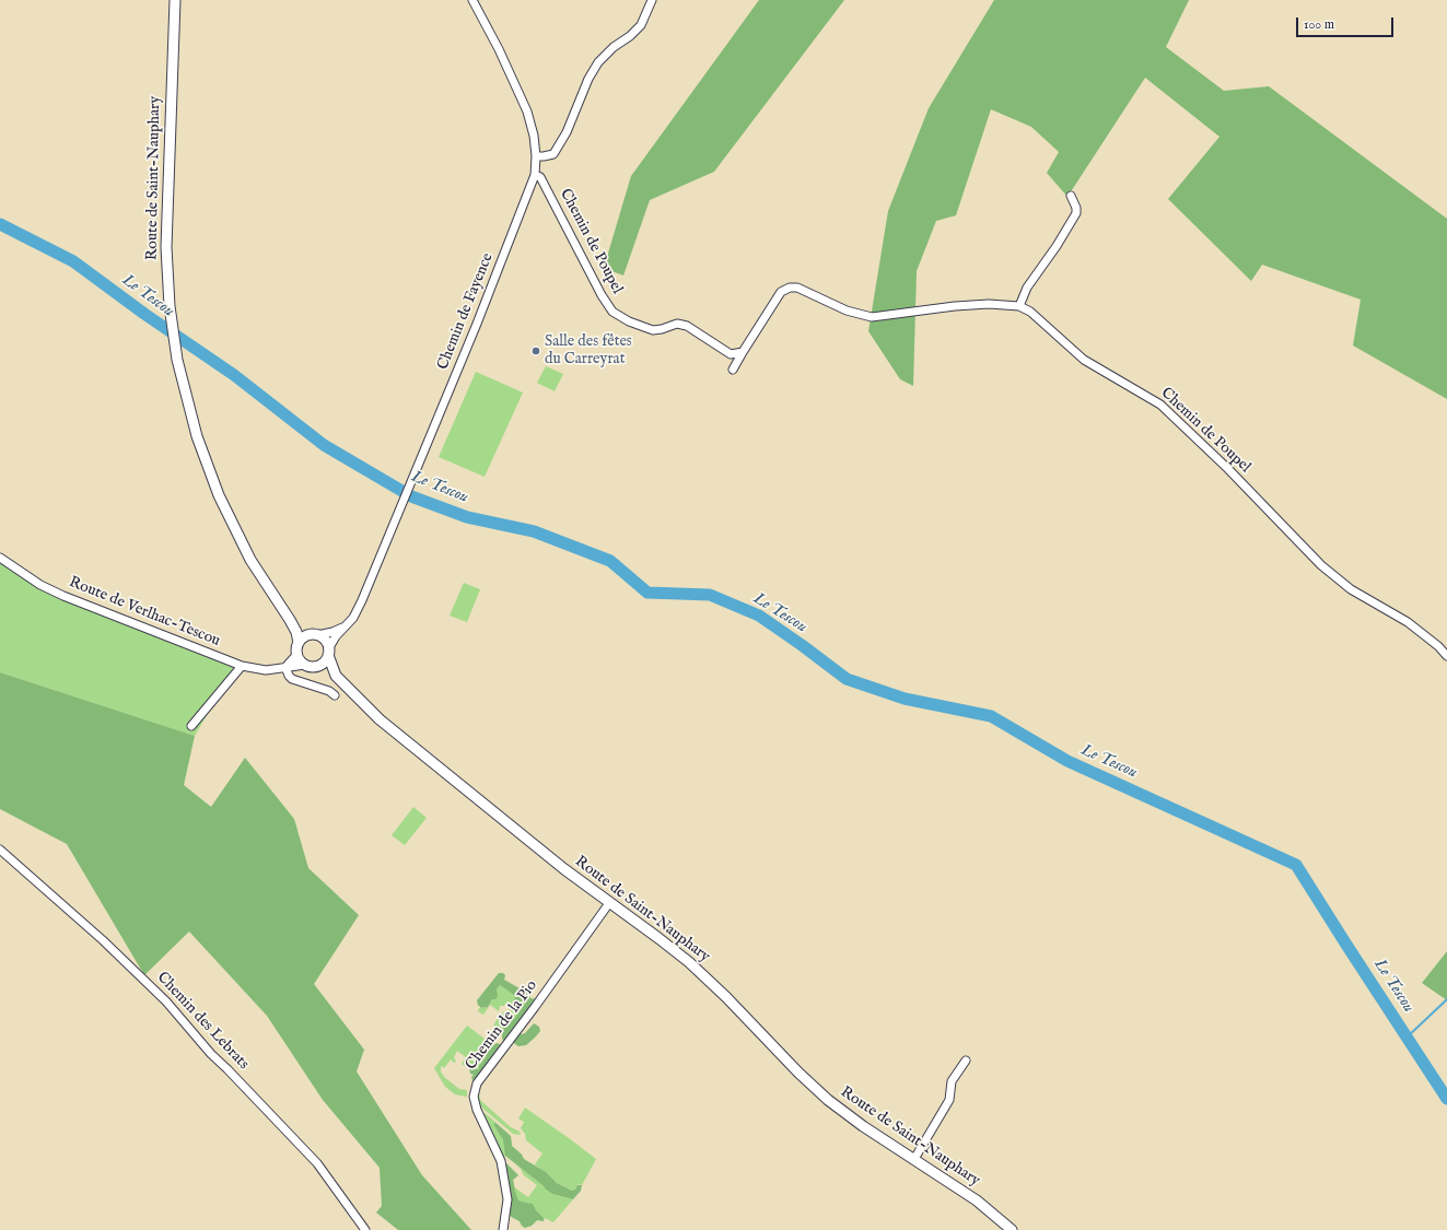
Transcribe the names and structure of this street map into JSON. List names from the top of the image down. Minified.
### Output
{"streets":{"main road":["Route de Saint-Nauphary"],"street":["Chemin de Poupel","Chemin de Fayence","Route de Verlhac-Tescou","Chemin des Lebrats","Chemin de la Pio"]},"crossings":[["Route de Saint-Nauphary","Chemin de Fayence"],["Route de Saint-Nauphary","Route de Verlhac-Tescou"],["Route de Saint-Nauphary","Chemin de la Pio"],["Chemin de Poupel","Chemin de Fayence"],["Chemin de Fayence","Route de Verlhac-Tescou"]],"water":["Le Tescou"],"places":["Salle des fêtes du Carreyrat"],"scale_bar":"100 m"}
